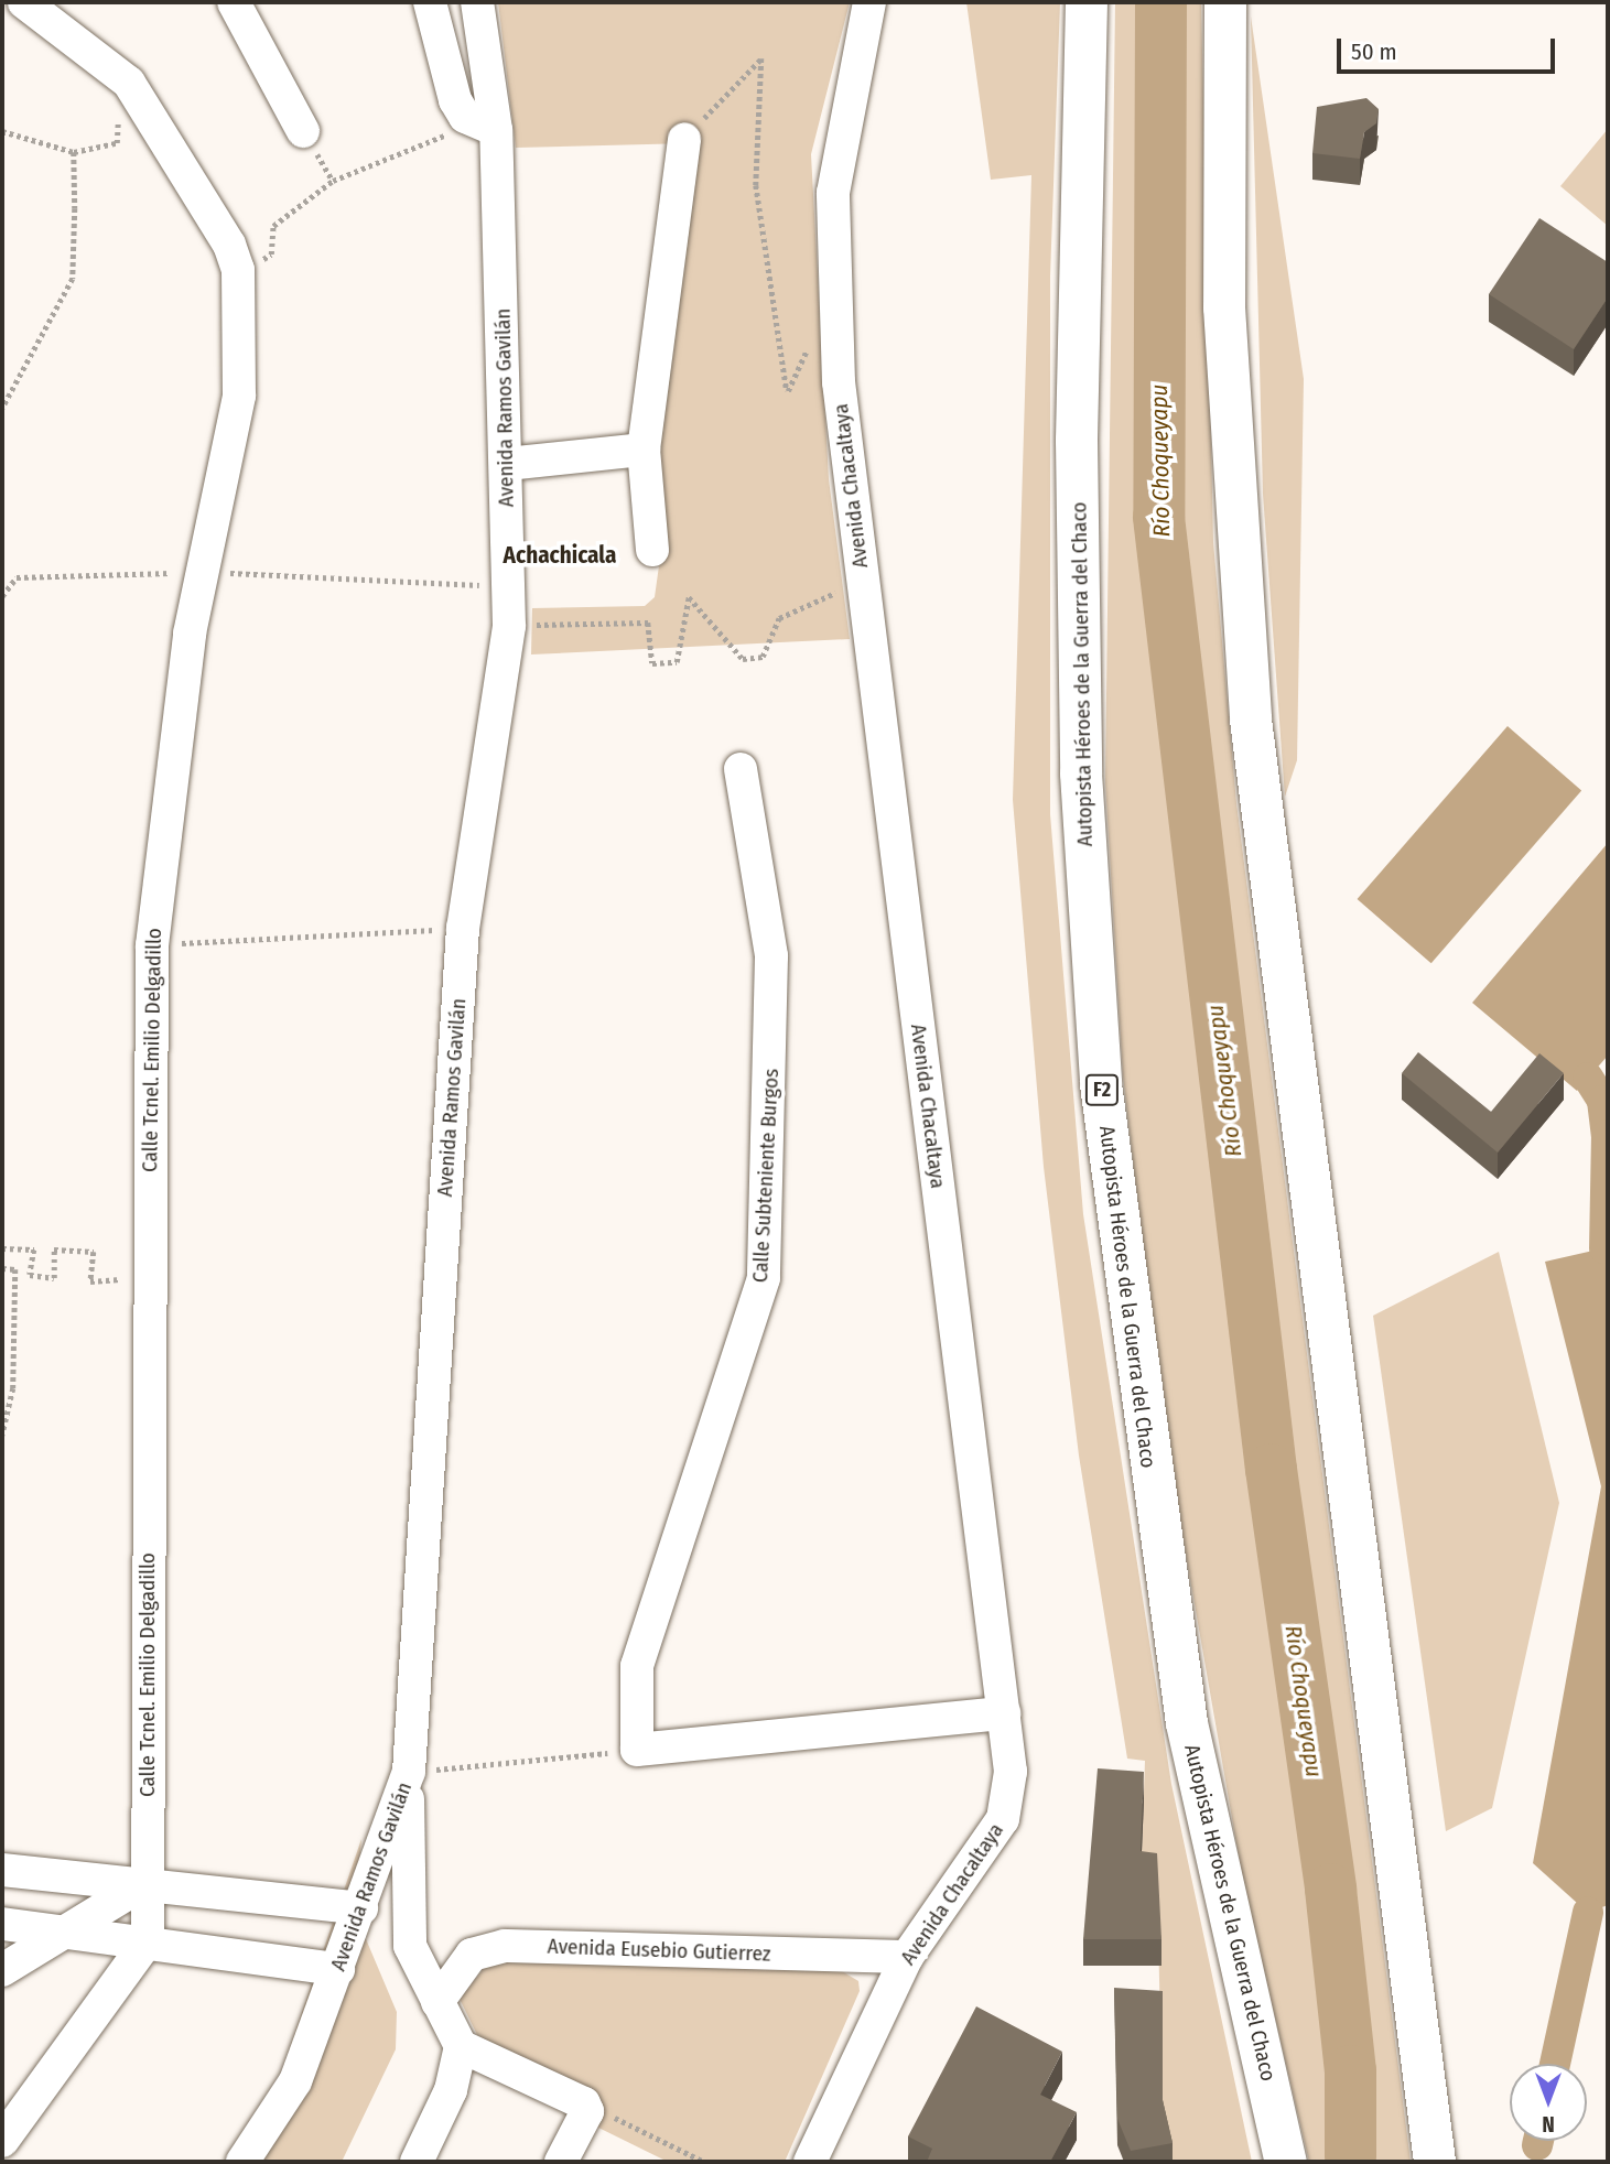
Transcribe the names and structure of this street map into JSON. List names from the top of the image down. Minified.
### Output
{"streets":{"highway":["Autopista Héroes de la Guerra del Chaco","F2"],"street":["Avenida Ramos Gavilán","Avenida Chacaltaya","Calle Tcnel. Emilio Delgadillo","Calle Subteniente Burgos","Avenida Eusebio Gutierrez"]},"crossings":[["Avenida Chacaltaya","Avenida Eusebio Gutierrez"]],"districts":["Achachicala"],"water":["Río Choqueyapu"],"scale_bar":"50 m","north":"bottom"}
